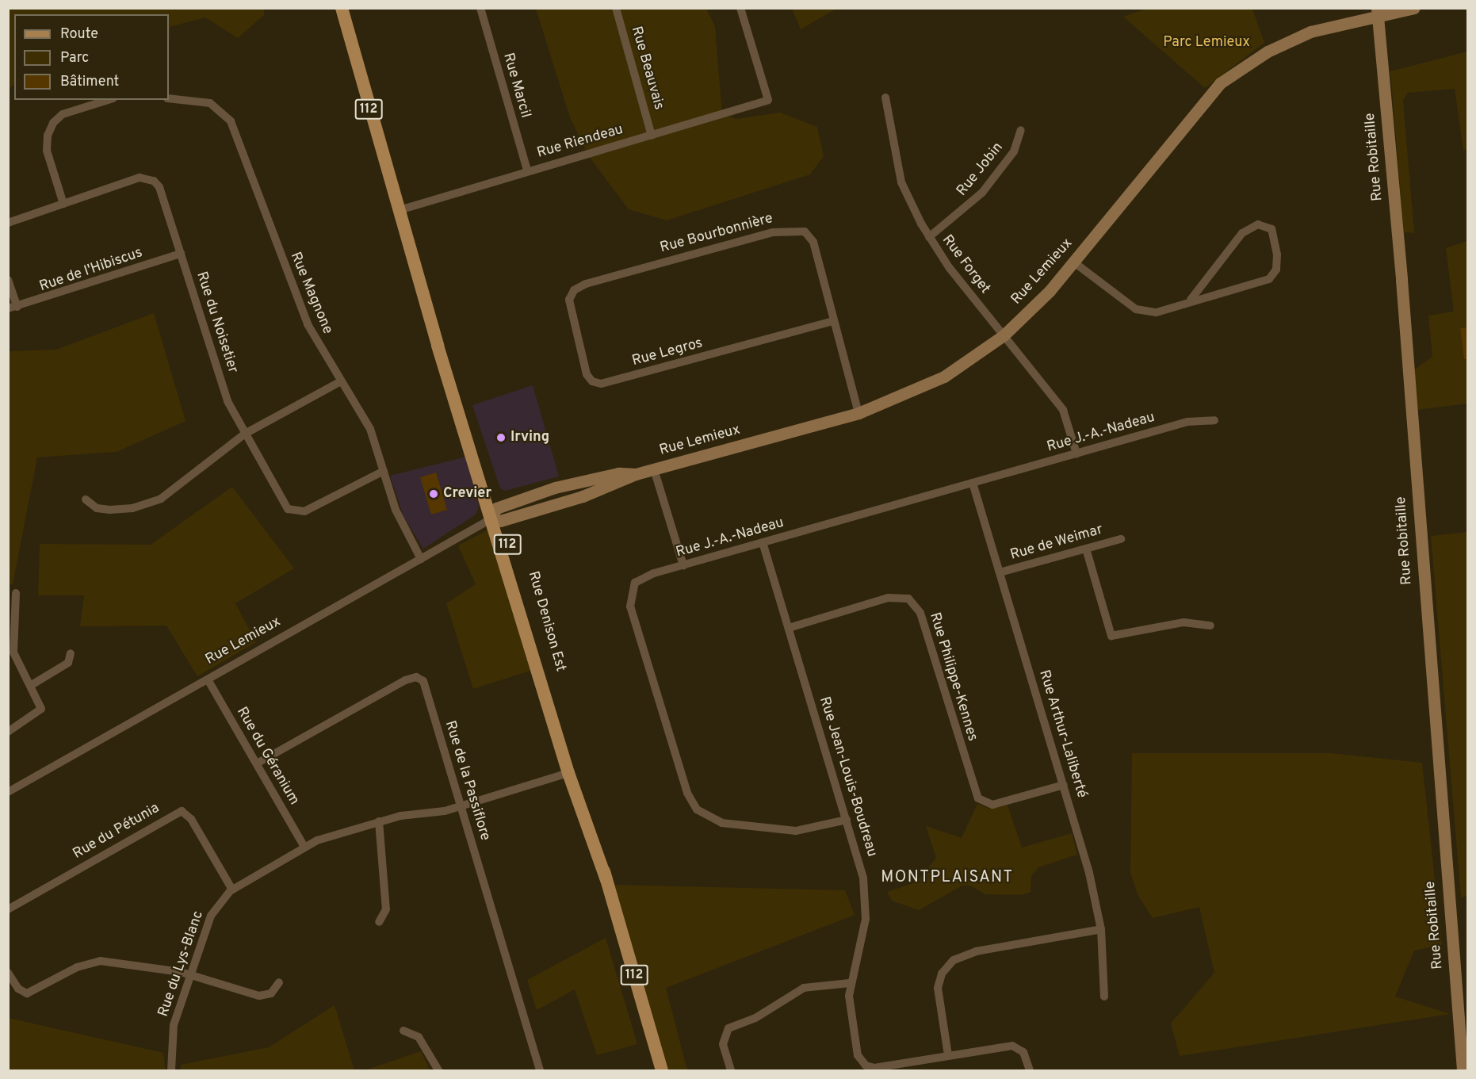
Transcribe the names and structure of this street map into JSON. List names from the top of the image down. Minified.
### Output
{"streets":{"main road":["112","Rue Denison Est"],"street":["Rue Beauvais","Rue Marcil","Rue Riendeau","Rue Robitaille","Rue Jobin","Rue Bourbonnière","Rue Forget","Rue de l'Hibiscus","Rue Lemieux","Rue Magnone","Rue du Noisetier","Rue Legros","Rue J.-A.-Nadeau","Rue de Weimar","Rue Philippe-Kennes","Rue Arthur-Laliberté","Rue du Géranium","Rue Jean-Louis-Boudreau","Rue de la Passiflore","Rue du Pétunia","Rue du Lys-Blanc"]},"crossings":[["Rue Beauvais","Rue Riendeau"],["Rue Marcil","Rue Riendeau"],["Rue Riendeau","Rue Denison Est"],["Rue Robitaille","Rue Lemieux"],["Rue Jobin","Rue Forget"],["Rue Bourbonnière","Rue Lemieux"],["Rue Bourbonnière","Rue Legros"],["Rue Forget","Rue Lemieux"],["Rue Forget","Rue J.-A.-Nadeau"],["Rue de l'Hibiscus","Rue du Noisetier"],["Rue Lemieux","Rue Magnone"],["Rue Lemieux","Rue Denison Est"],["Rue Lemieux","Rue du Géranium"],["Rue Magnone","Rue du Noisetier"],["Rue J.-A.-Nadeau","Rue Arthur-Laliberté"],["Rue J.-A.-Nadeau","Rue Jean-Louis-Boudreau"],["Rue de Weimar","Rue Arthur-Laliberté"],["Rue Denison Est","Rue du Lys-Blanc"],["Rue Philippe-Kennes","Rue Arthur-Laliberté"],["Rue Philippe-Kennes","Rue Jean-Louis-Boudreau"],["Rue du Géranium","Rue de la Passiflore"],["Rue du Géranium","Rue du Lys-Blanc"],["Rue de la Passiflore","Rue du Lys-Blanc"],["Rue du Pétunia","Rue du Lys-Blanc"]],"districts":["MONTPLAISANT"],"parks":["Parc Lemieux"],"places":["Irving","Crevier"],"legend":["Route","Parc","Bâtiment"]}
